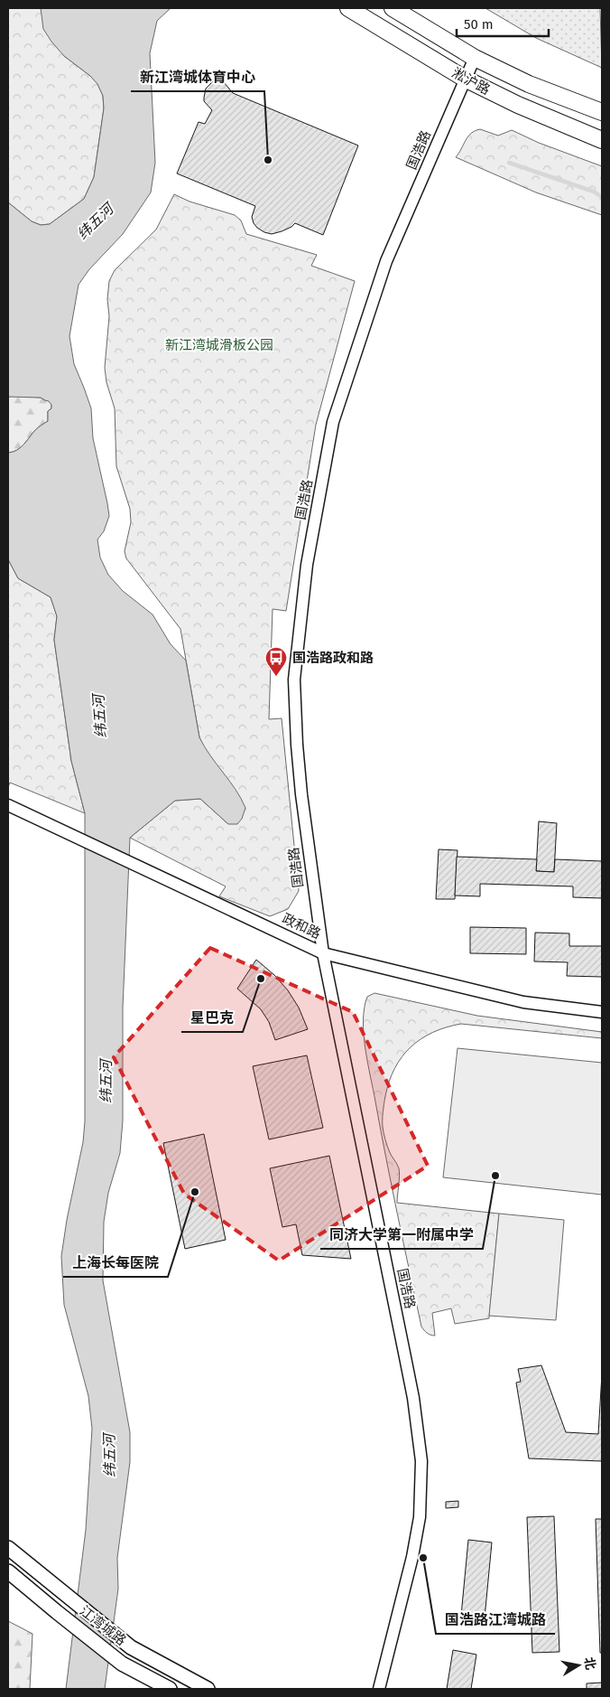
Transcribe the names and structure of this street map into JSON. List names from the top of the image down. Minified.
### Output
{"streets":{"main road":["淞沪路"],"street":["国浩路","政和路","江湾城路"]},"crossings":[["淞沪路","国浩路"],["国浩路","政和路"]],"water":["纬五河"],"parks":["新江湾城滑板公园"],"places":{"other":["新江湾城体育中心","星巴克","同济大学第一附属中学","上海长每医院","国浩路江湾城路"],"bus stop":["国浩路政和路"]},"scale_bar":"50 m","north":"right"}
